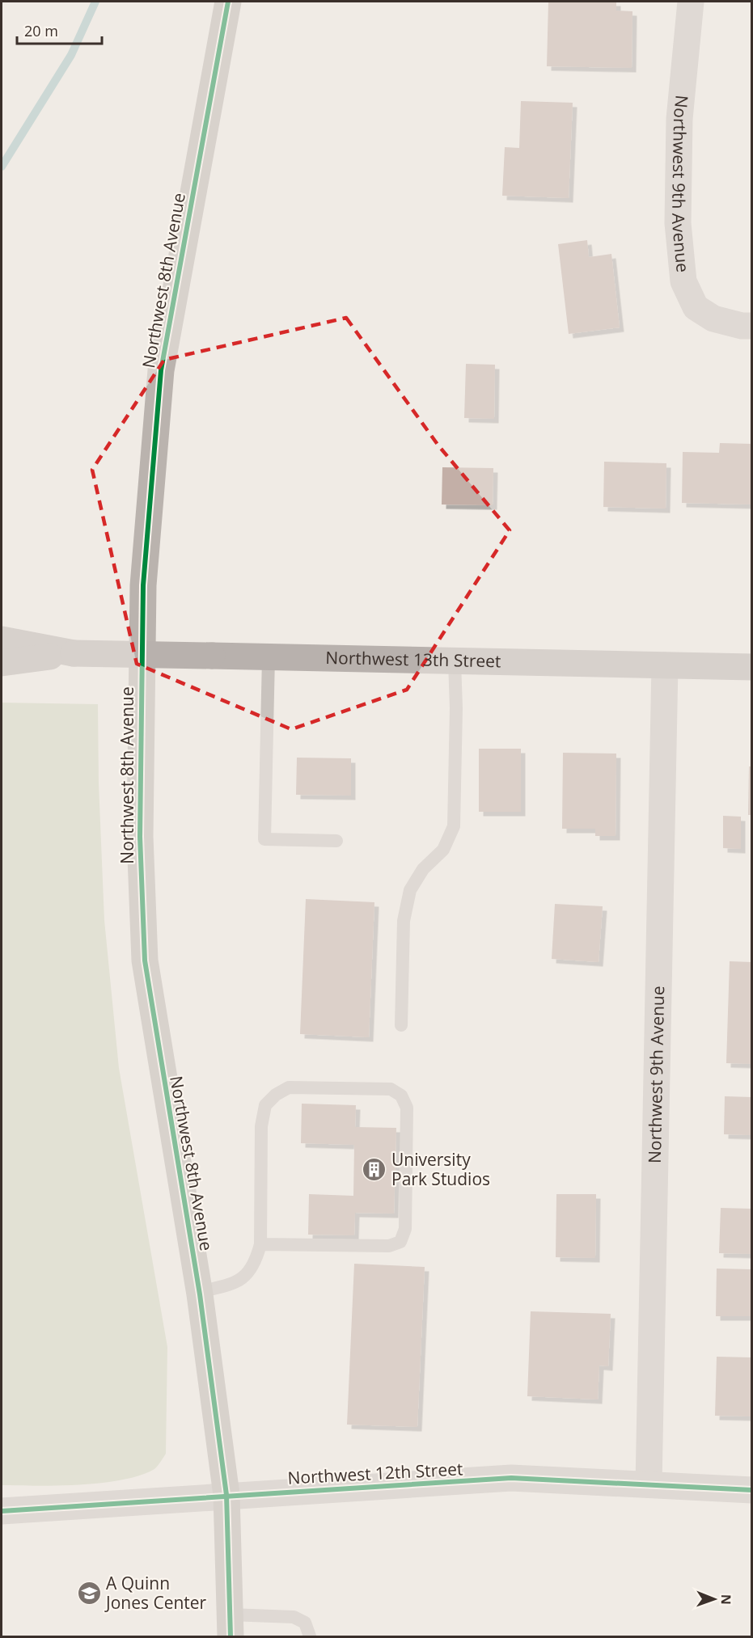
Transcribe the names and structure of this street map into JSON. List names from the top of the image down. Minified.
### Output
{"streets":{"main road":["Northwest 13th Street"],"street":["Northwest 9th Avenue","Northwest 8th Avenue","Northwest 12th Street"]},"crossings":[["Northwest 9th Avenue","Northwest 13th Street"],["Northwest 9th Avenue","Northwest 12th Street"],["Northwest 8th Avenue","Northwest 12th Street"]],"places":{"building":["University Park Studios"],"school or university":["A Quinn Jones Center"]},"scale_bar":"20 m","north":"right"}
